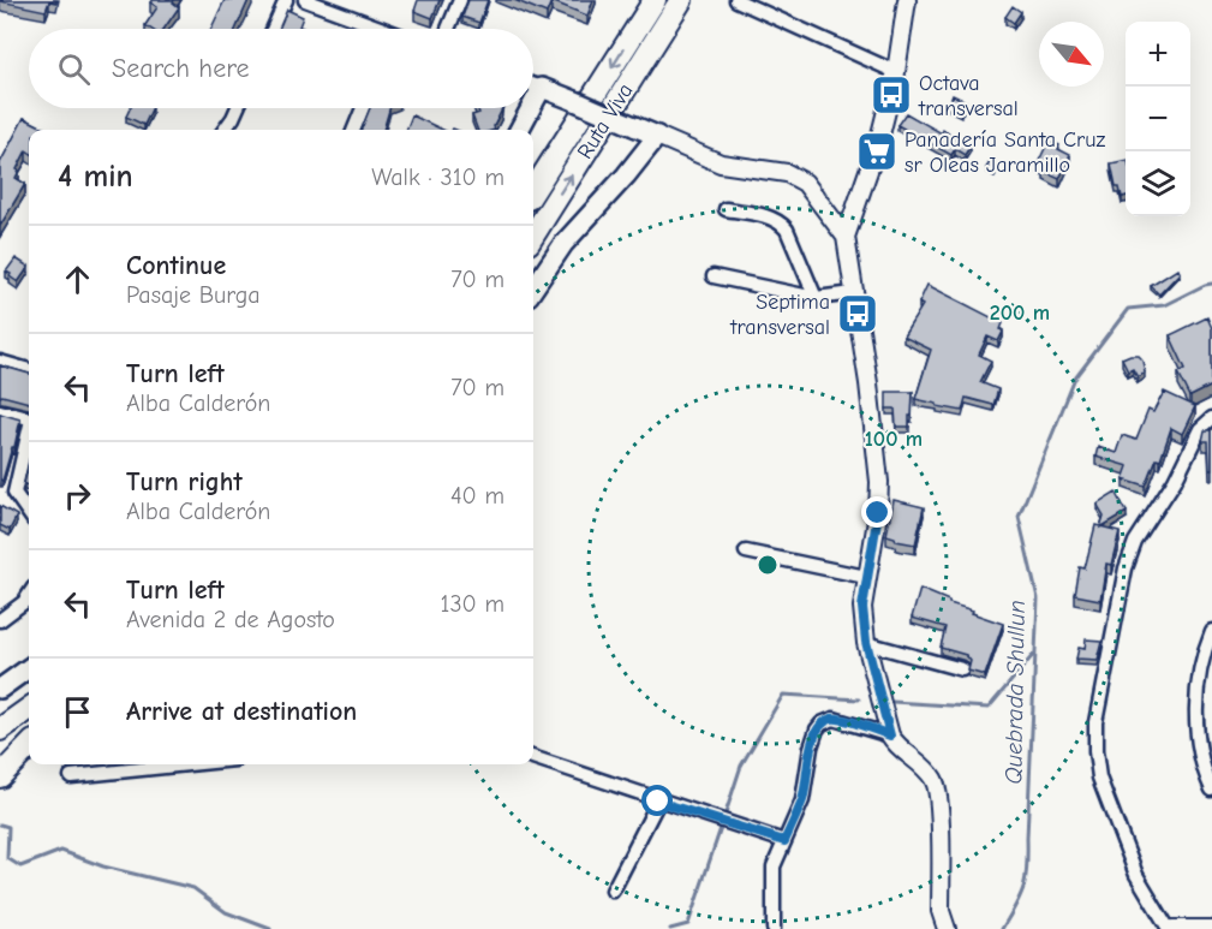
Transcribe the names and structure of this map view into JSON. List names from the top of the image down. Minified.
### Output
{"streets":{"highway":["Ruta Viva"]},"water":["Quebrada Shullun"],"places":{"bus stop":["Octava transversal","Septima transversal"],"supermarket":["Panadería Santa Cruz sr Oleas Jaramillo"]},"north":"bottom right","page":{"map_buttons":["+","−"],"search":"Search here","heading":["4 min","Walk · 310 m"],"list":[["Continue","Pasaje Burga","70 m"],["Turn left","Alba Calderón","70 m"],["Turn right","Alba Calderón","40 m"],["Turn left","Avenida 2 de Agosto","130 m"],"Arrive at destination"]},"rings":["200 m","100 m"]}
